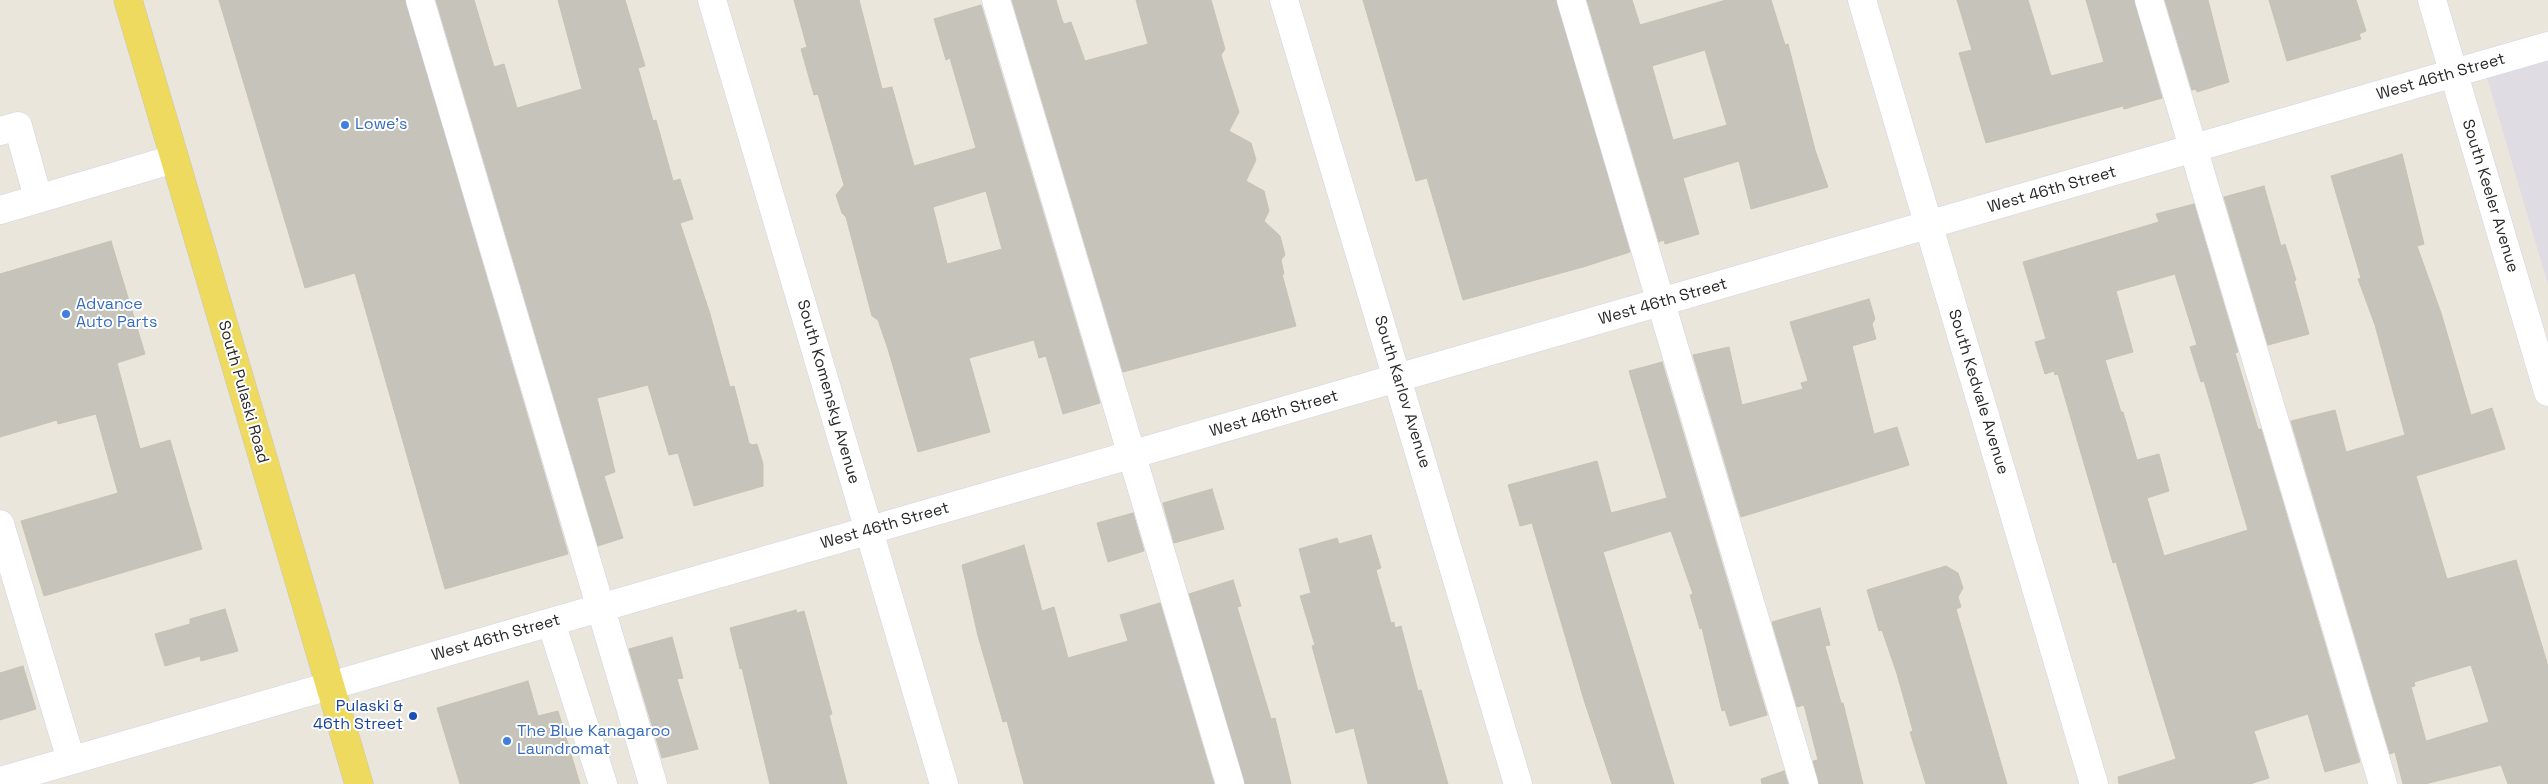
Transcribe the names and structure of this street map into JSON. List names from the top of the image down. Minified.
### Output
{"streets":{"main road":["South Pulaski Road"],"street":["West 46th Street","South Keeler Avenue","South Komensky Avenue","South Karlov Avenue","South Kedvale Avenue"]},"crossings":[["West 46th Street","South Keeler Avenue"],["West 46th Street","South Pulaski Road"],["West 46th Street","South Komensky Avenue"],["West 46th Street","South Karlov Avenue"],["West 46th Street","South Kedvale Avenue"]],"places":["Lowe's","Advance Auto Parts","Pulaski & 46th Street","The Blue Kanagaroo Laundromat"]}
